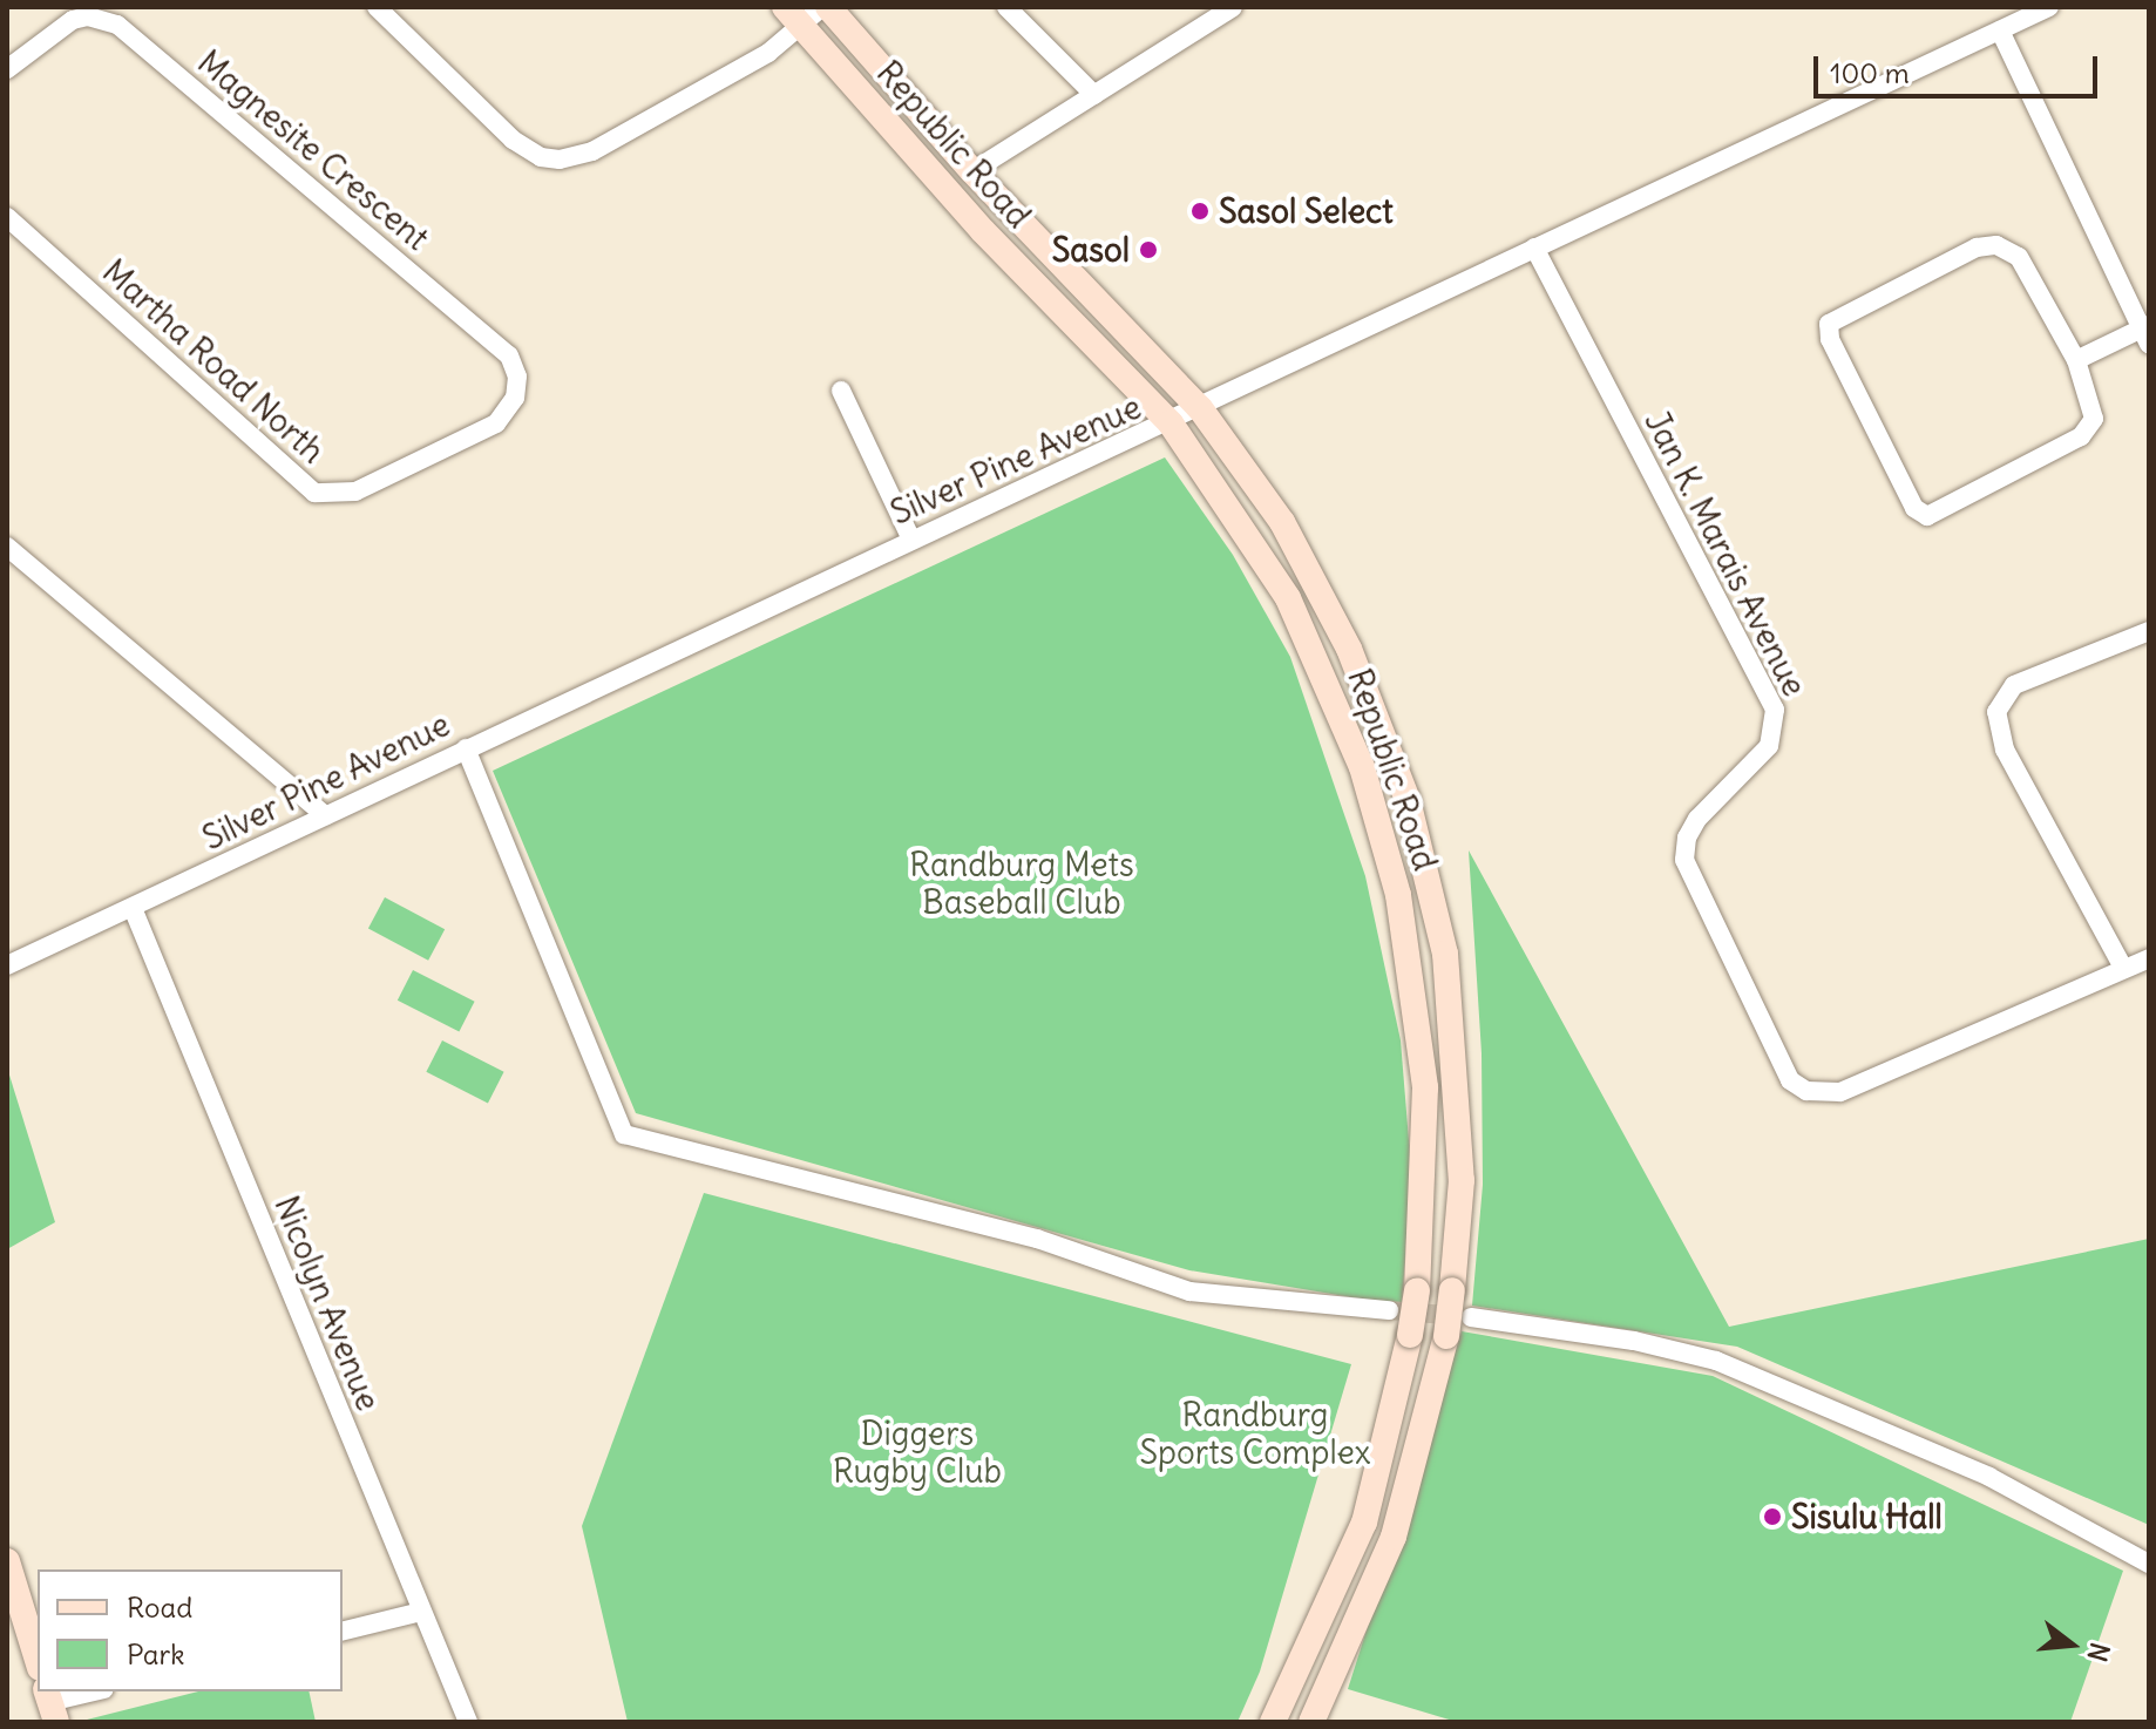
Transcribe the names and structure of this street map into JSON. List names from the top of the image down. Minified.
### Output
{"streets":{"main road":["Republic Road"],"street":["Magnesite Crescent","Martha Road North","Silver Pine Avenue","Jan K. Marais Avenue","Nicolyn Avenue"]},"crossings":[["Republic Road","Silver Pine Avenue"],["Magnesite Crescent","Martha Road North"],["Silver Pine Avenue","Jan K. Marais Avenue"],["Silver Pine Avenue","Nicolyn Avenue"]],"parks":["Randburg Mets Baseball Club","Randburg Sports Complex","Diggers Rugby Club"],"places":["Sasol Select","Sasol","Sisulu Hall"],"legend":["Road","Park"],"scale_bar":"100 m","north":"right"}
